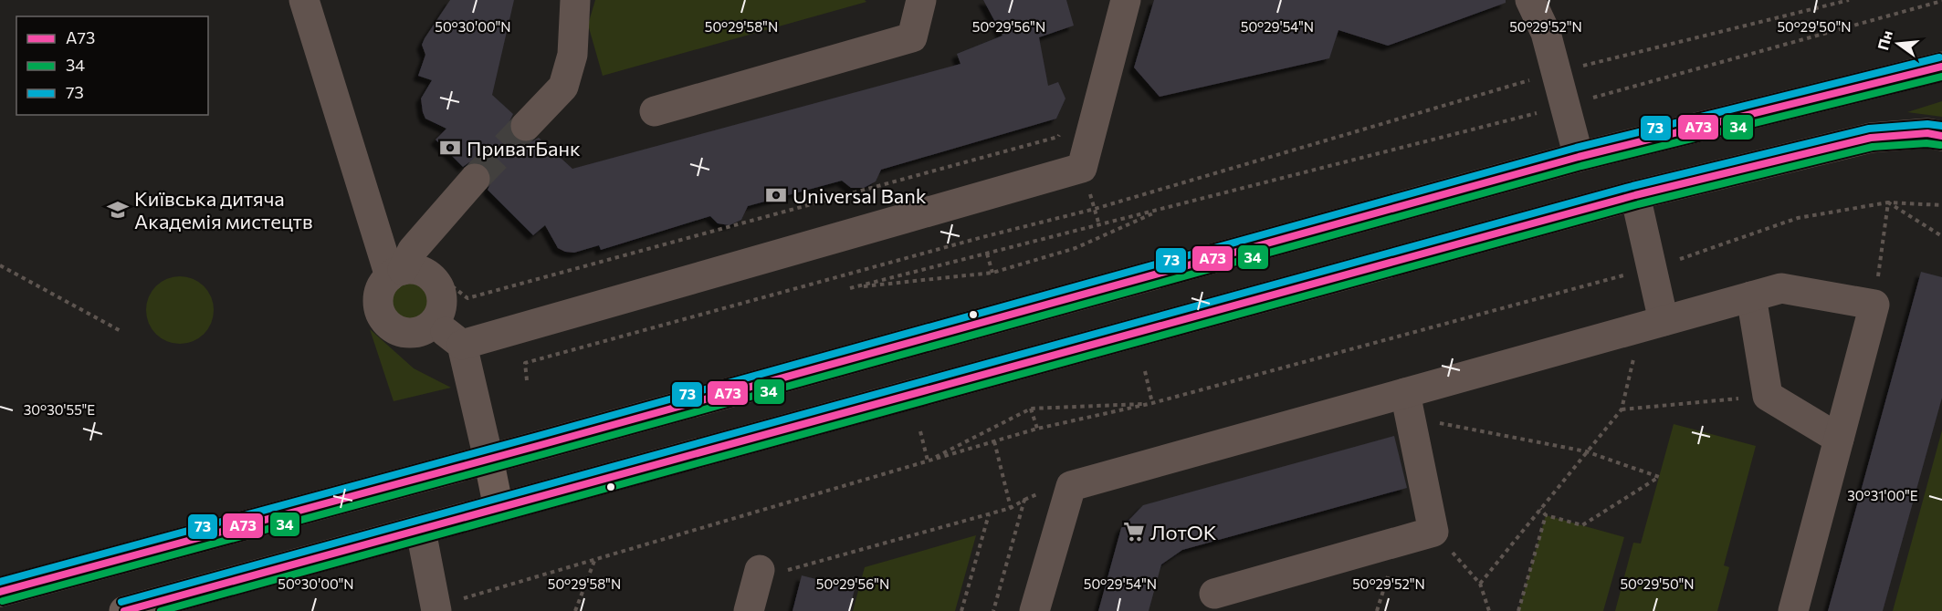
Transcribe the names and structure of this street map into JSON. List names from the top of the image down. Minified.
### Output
{"places":{"bank":["ПриватБанк","Universal Bank"],"school or university":["Київська дитяча Академія мистецтв"],"supermarket":["ЛотОК"]},"lines":["transit line 73","transit line А73","transit line 34"],"legend":["А73","34","73"],"north":"left","coordinates":["50°30'00\"N","50°29'58\"N","50°29'56\"N","50°29'54\"N","50°29'52\"N","50°29'50\"N","30°30'55\"E","30°31'00\"E"]}
